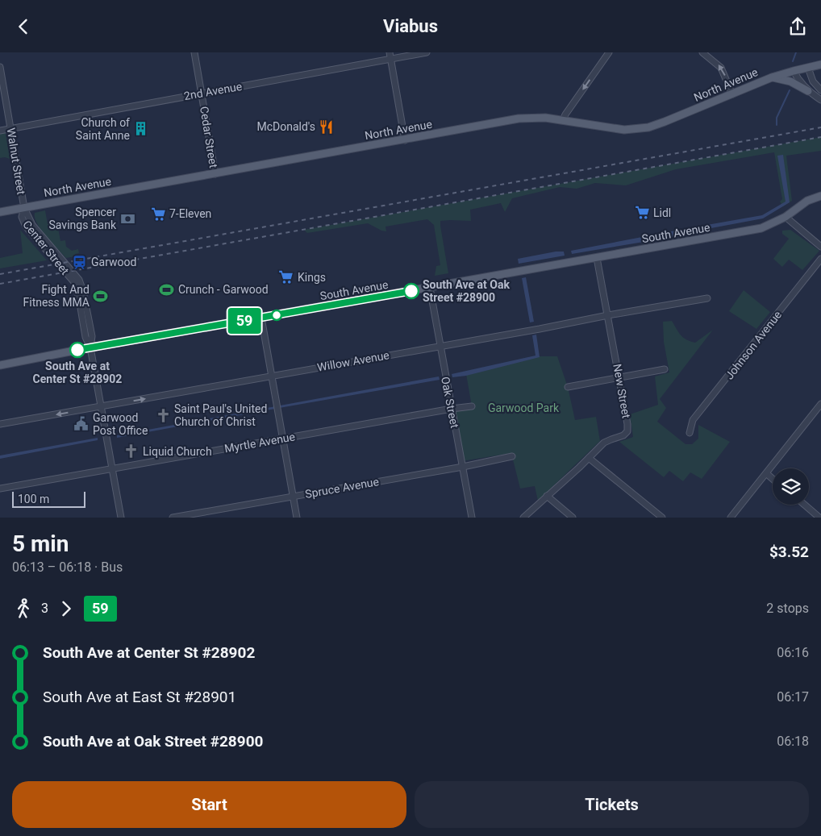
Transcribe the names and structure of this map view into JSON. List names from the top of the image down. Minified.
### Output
{"streets":{"main road":["North Avenue","South Avenue"],"street":["2nd Avenue","Cedar Street","Walnut Street","Center Street","Johnson Avenue","Willow Avenue","New Street","Oak Street","Myrtle Avenue","Spruce Avenue"]},"crossings":[["North Avenue","Cedar Street"],["North Avenue","Walnut Street"],["North Avenue","Center Street"],["2nd Avenue","Cedar Street"],["2nd Avenue","Walnut Street"],["Walnut Street","Center Street"],["South Avenue","Center Street"],["South Avenue","New Street"],["South Avenue","Oak Street"],["Center Street","Willow Avenue"],["Center Street","Myrtle Avenue"],["Willow Avenue","New Street"],["Willow Avenue","Oak Street"],["Oak Street","Myrtle Avenue"],["Oak Street","Spruce Avenue"]],"parks":["Garwood Park"],"places":{"restaurant":["McDonald's"],"building":["Church of Saint Anne"],"supermarket":["Lidl","7-Eleven","Kings"],"bank":["Spencer Savings Bank"],"station":["Garwood"],"sports":["Crunch - Garwood","Fight And Fitness MMA"],"other":["South Ave at Oak Street #28900","South Ave at Center St #28902"],"church":["Saint Paul's United Church of Christ","Liquid Church"],"public building":["Garwood Post Office"]},"lines":["bus line 59"],"scale_bar":"100 m","page":{"header":"Viabus","on_map":"59","scale":"100 m","heading":["5 min","06:13 – 06:18 · Bus","$3.52"],"legs":["3","59","2 stops"],"list":[{"name":"South Ave at Center St #28902","value":"06:16"},{"name":"South Ave at East St #28901","value":"06:17"},{"name":"South Ave at Oak Street #28900","value":"06:18"}],"buttons":["Start","Tickets"]}}
